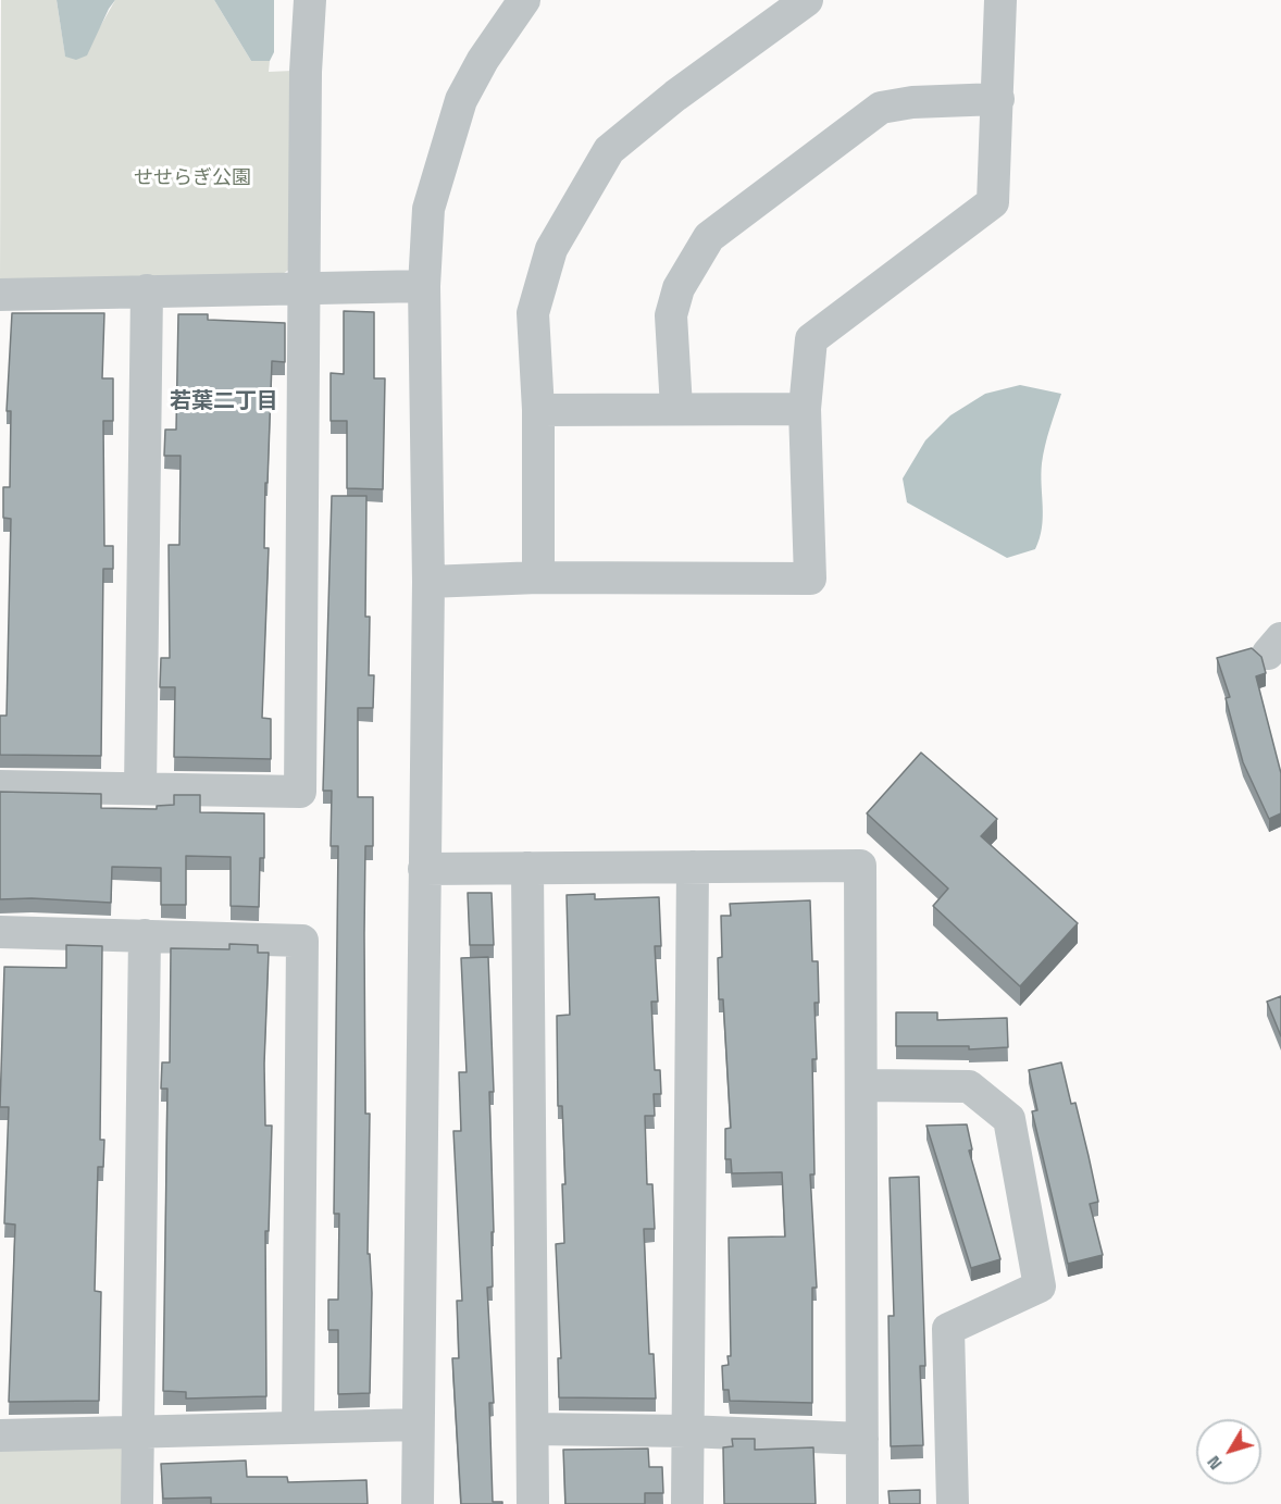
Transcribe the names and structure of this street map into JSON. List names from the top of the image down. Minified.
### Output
{"districts":["若葉二丁目"],"parks":["せせらぎ公園"],"north":"bottom left"}
